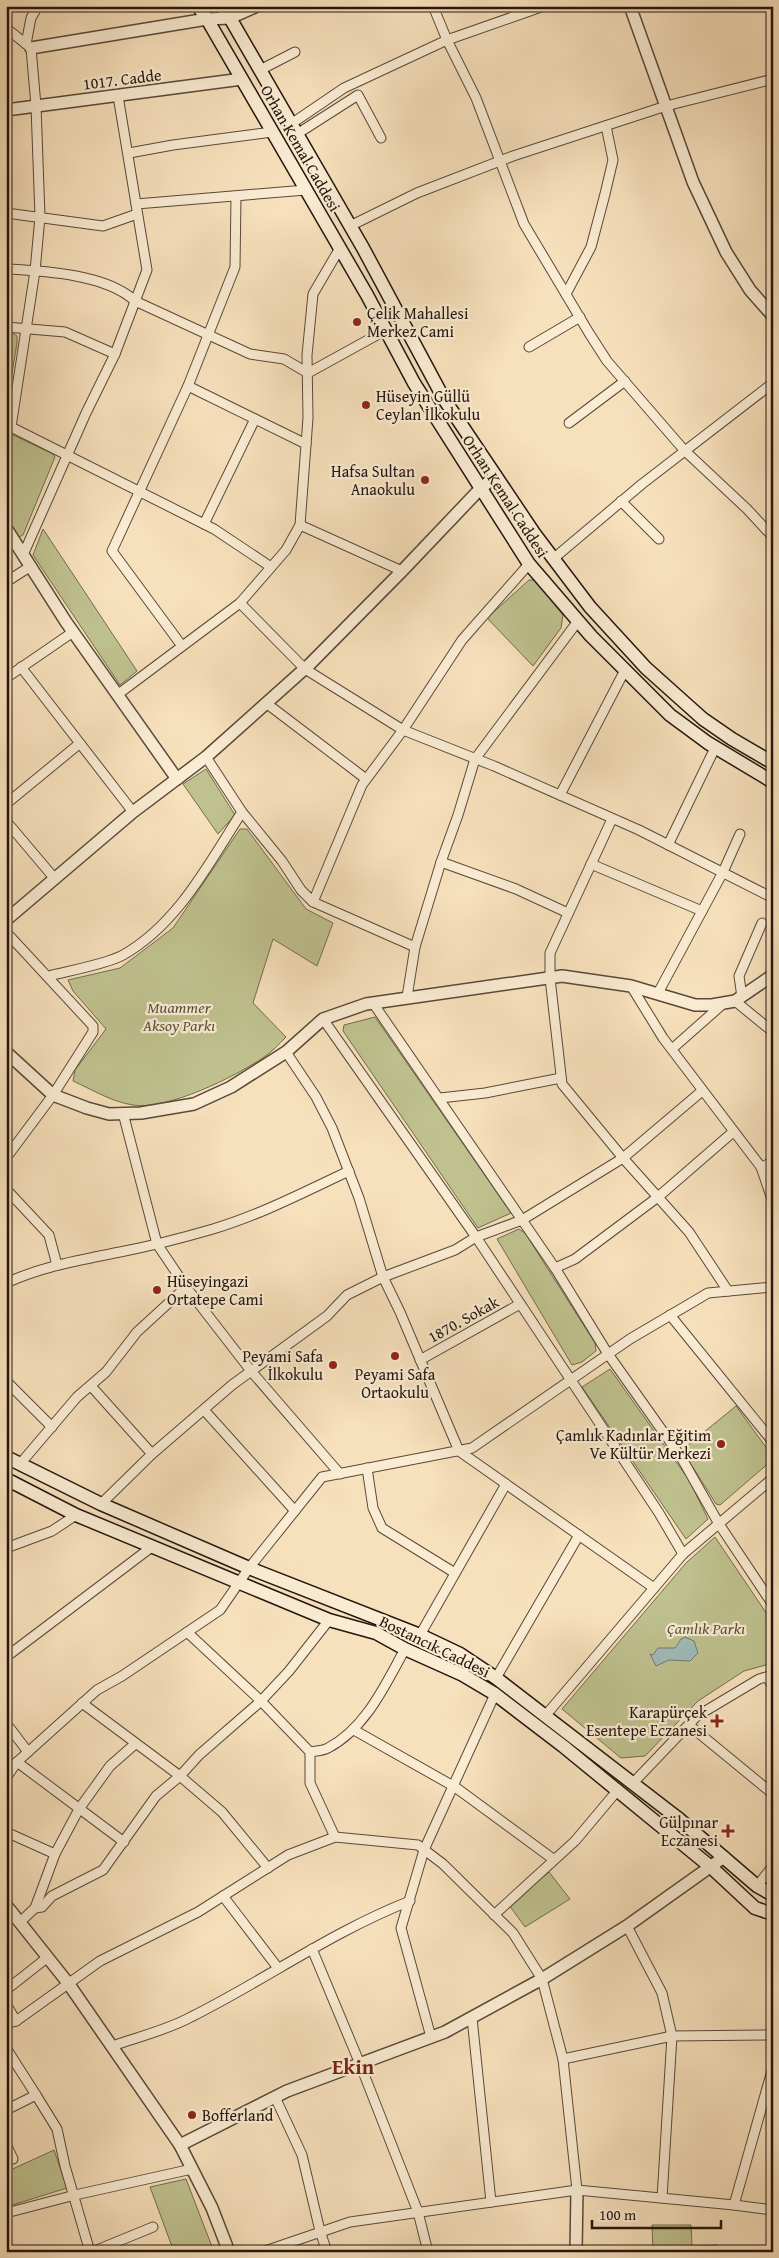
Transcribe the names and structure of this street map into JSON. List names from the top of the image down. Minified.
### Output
{"streets":{"main road":["Orhan Kemal Caddesi","Bostancık Caddesi"],"street":["1017. Cadde","1870. Sokak"]},"crossings":[["1017. Cadde","Orhan Kemal Caddesi"]],"districts":["Ekin"],"parks":["Muammer Aksoy Parkı","Çamlık Parkı"],"places":{"other":["Çelik Mahallesi Merkez Cami","Hüseyin Güllü Ceylan İlkokulu","Hafsa Sultan Anaokulu","Hüseyingazi Ortatepe Cami","Peyami Safa Ortaokulu","Peyami Safa İlkokulu","Çamlık Kadınlar Eğitim Ve Kültür Merkezi","Bofferland"],"health":["Karapürçek Esentepe Eczanesi","Gülpınar Eczanesi"]},"scale_bar":"100 m"}
